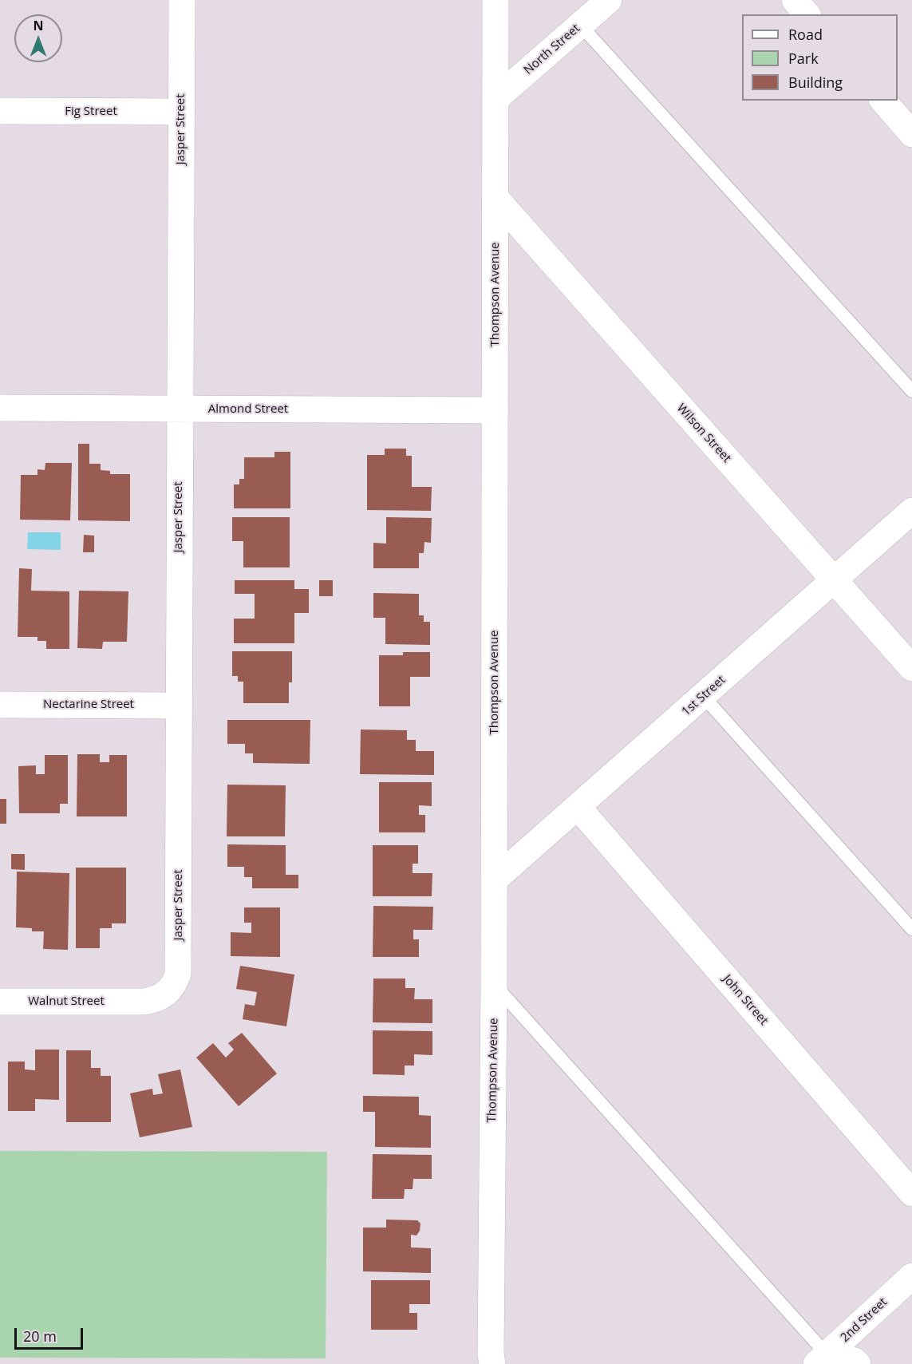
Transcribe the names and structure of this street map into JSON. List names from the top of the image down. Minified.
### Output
{"streets":{"street":["North Street","Fig Street","Jasper Street","Thompson Avenue","Almond Street","Wilson Street","1st Street","Nectarine Street","John Street","Walnut Street","2nd Street"]},"crossings":[["North Street","Thompson Avenue"],["Fig Street","Jasper Street"],["Jasper Street","Almond Street"],["Jasper Street","Nectarine Street"],["Jasper Street","Walnut Street"],["Thompson Avenue","Almond Street"],["Thompson Avenue","Wilson Street"],["Thompson Avenue","1st Street"],["Wilson Street","1st Street"],["1st Street","John Street"]],"legend":["Road","Park","Building"],"scale_bar":"20 m","north":"top"}
